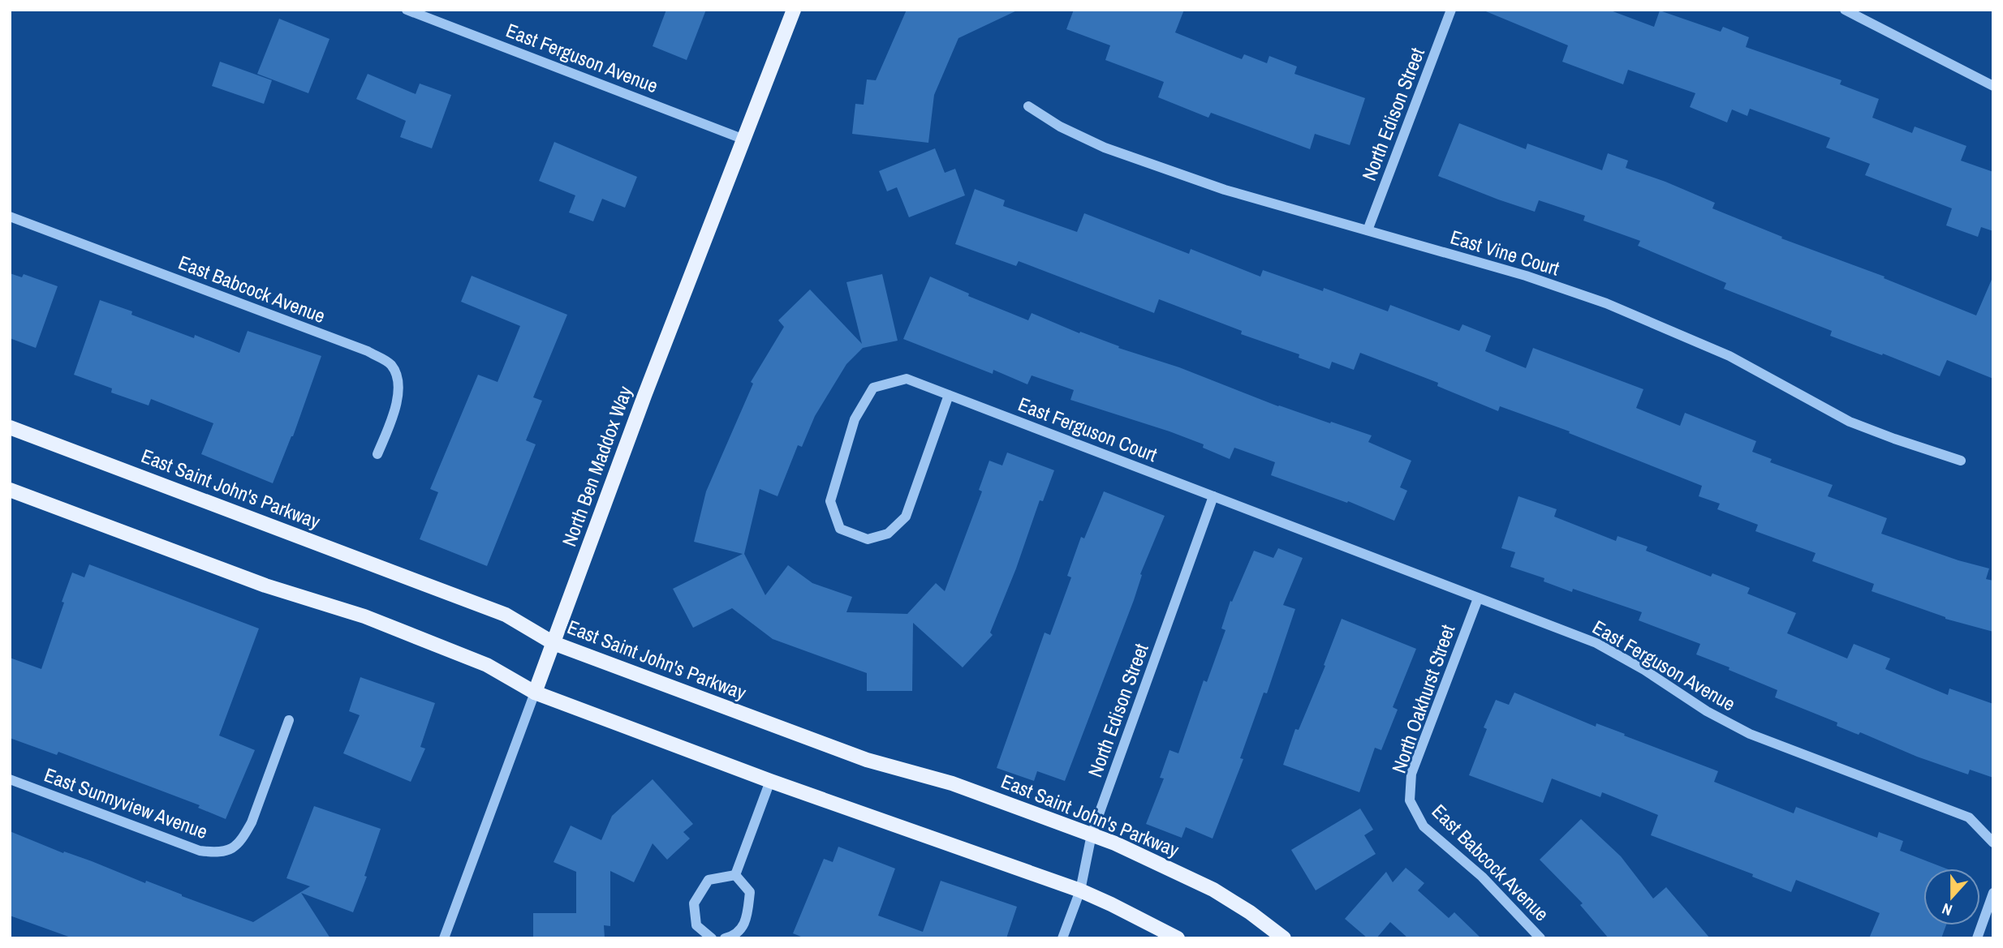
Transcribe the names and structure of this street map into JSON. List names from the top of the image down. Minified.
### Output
{"streets":{"main road":["North Ben Maddox Way","East Saint John's Parkway"],"street":["East Ferguson Avenue","North Edison Street","East Vine Court","East Babcock Avenue","East Ferguson Court","North Oakhurst Street","East Sunnyview Avenue"]},"crossings":[["East Ferguson Avenue","North Edison Street"],["East Ferguson Avenue","East Ferguson Court"],["East Ferguson Avenue","North Ben Maddox Way"],["East Ferguson Avenue","North Oakhurst Street"],["North Edison Street","East Vine Court"],["North Edison Street","East Ferguson Court"],["North Edison Street","East Saint John's Parkway"],["East Babcock Avenue","North Oakhurst Street"],["North Ben Maddox Way","East Saint John's Parkway"]],"north":"bottom"}
